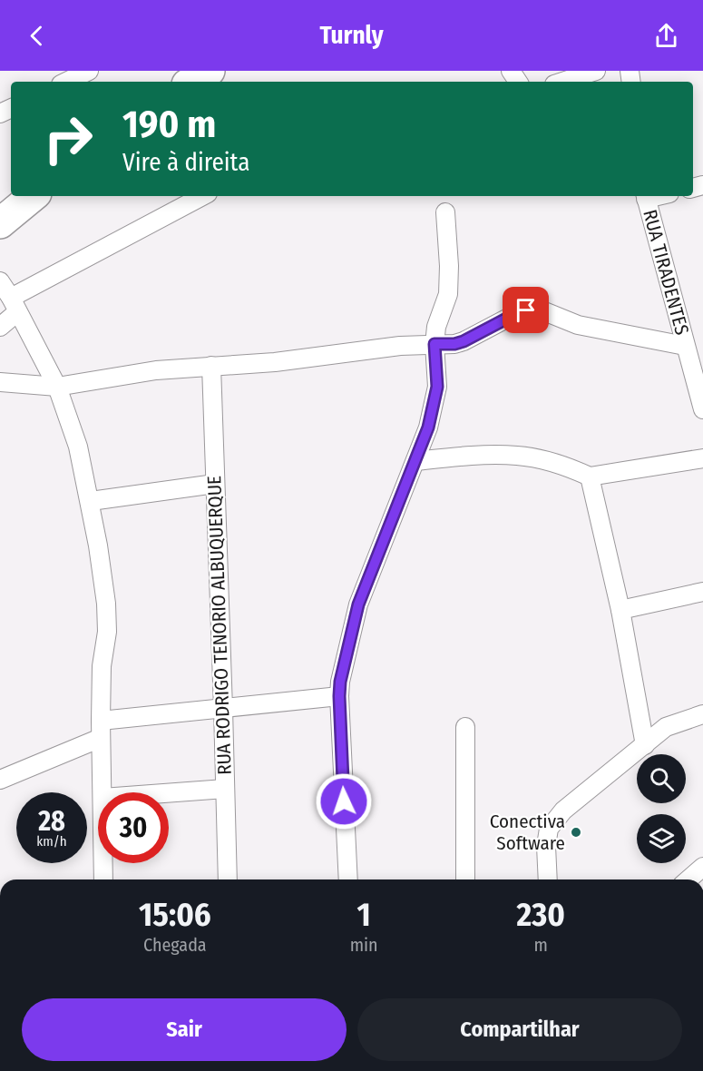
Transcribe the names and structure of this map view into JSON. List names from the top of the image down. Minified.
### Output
{"streets":{"street":["RUA TIRADENTES","RUA RODRIGO TENORIO ALBUQUERQUE"]},"places":["Conectiva Software"],"page":{"header":"Turnly","turn":["190 m","Vire à direita"],"speed":"28 km/h","limit":"30","eta":["15:06","Chegada","1","min","230","m"],"buttons":["Sair","Compartilhar"]}}
